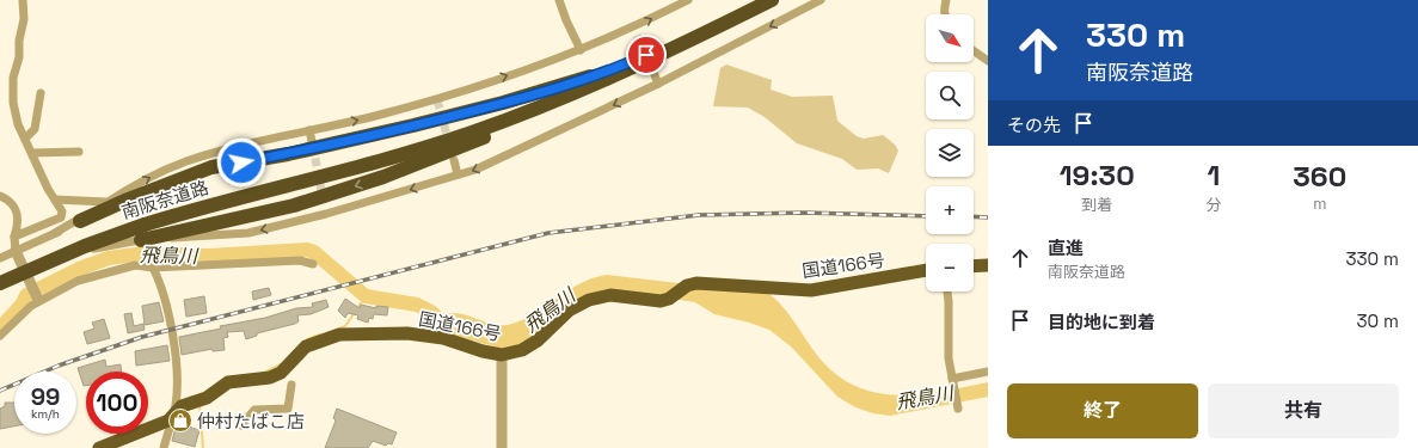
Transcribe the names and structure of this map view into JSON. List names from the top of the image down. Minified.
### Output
{"streets":{"highway":["南阪奈道路","国道166号"]},"water":["飛鳥川"],"places":{"shop":["仲村たばこ店"]},"north":"bottom right","page":{"turn":["330 m","南阪奈道路"],"map_buttons":["+","−"],"then":"その先","eta":["19:30","到着","1","分","360","m"],"list":[{"name":"直進","note":"南阪奈道路","value":"330 m"},{"name":"目的地に到着","value":"30 m"}],"speed":"99 km/h","limit":"100","buttons":["終了","共有"]}}
